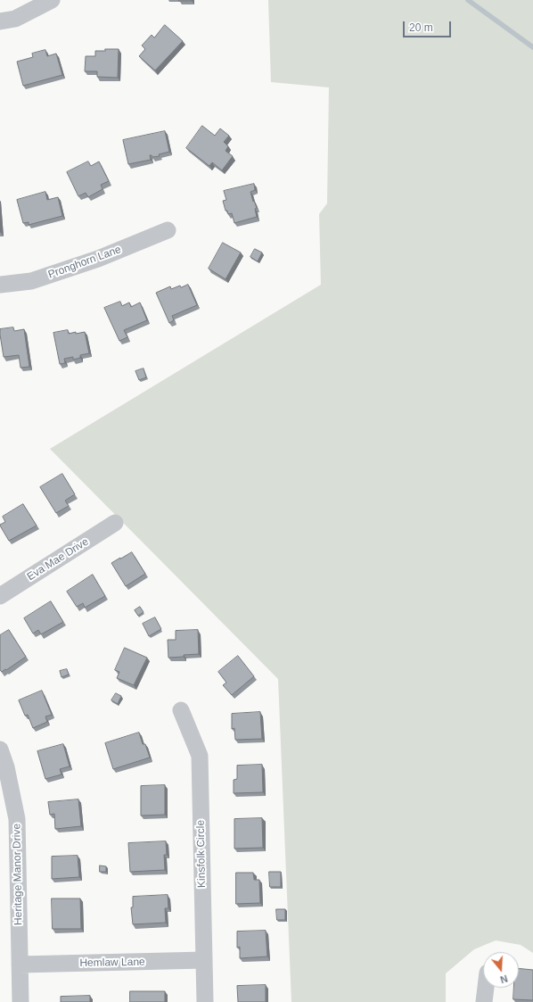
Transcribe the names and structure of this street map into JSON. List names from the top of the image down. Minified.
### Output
{"streets":{"street":["Pronghorn Lane","Eva Mae Drive","Kinsfolk Circle","Heritage Manor Drive","Hemlaw Lane"]},"crossings":[["Kinsfolk Circle","Hemlaw Lane"],["Heritage Manor Drive","Hemlaw Lane"]],"scale_bar":"20 m","north":"bottom"}
